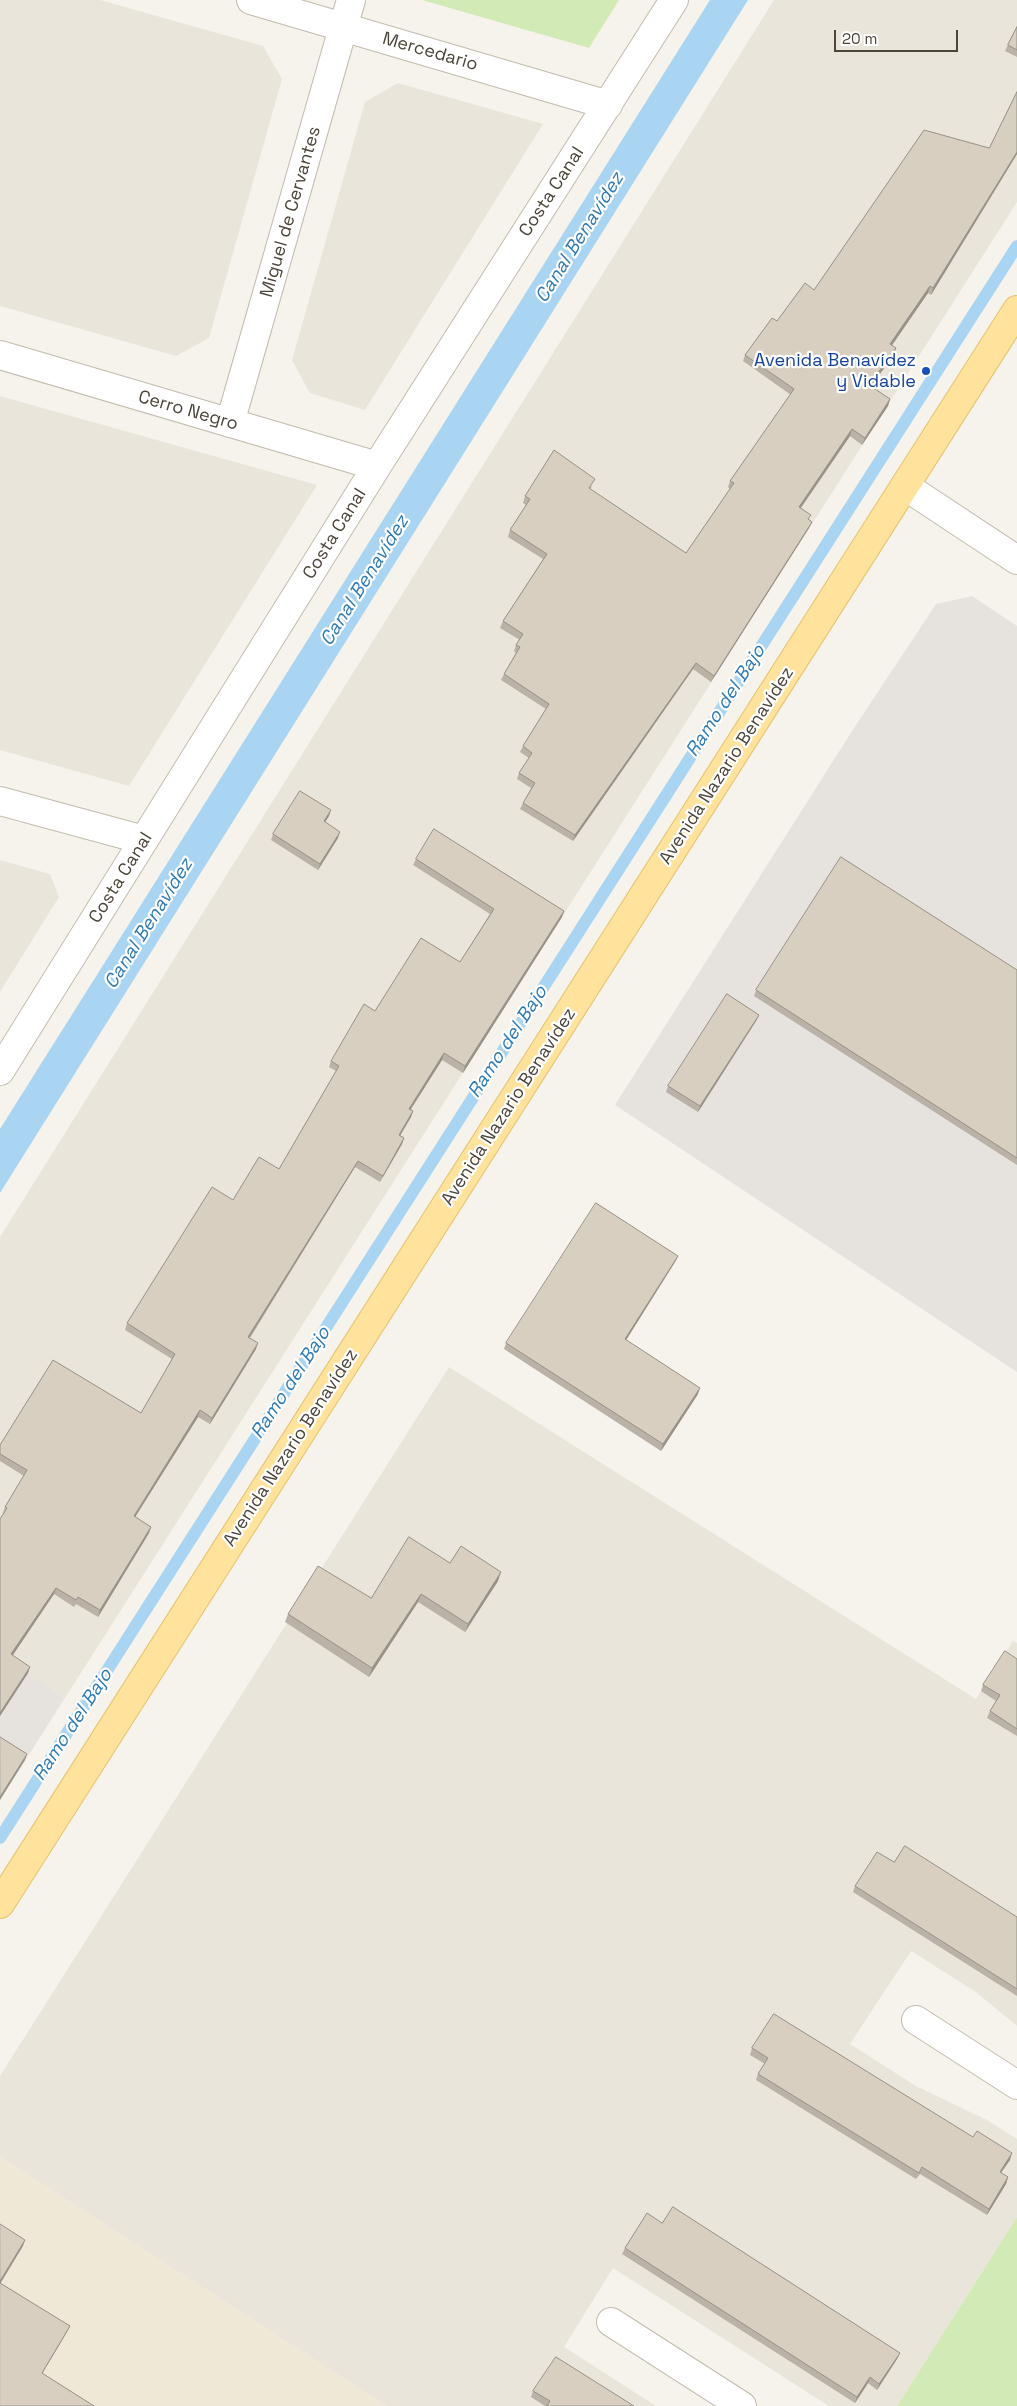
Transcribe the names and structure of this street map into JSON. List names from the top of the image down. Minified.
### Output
{"streets":{"main road":["Avenida Nazario Benavídez"],"street":["Mercedario","Costa Canal","Miguel de Cervantes","Cerro Negro"]},"crossings":[["Mercedario","Costa Canal"],["Mercedario","Miguel de Cervantes"],["Costa Canal","Cerro Negro"],["Miguel de Cervantes","Cerro Negro"]],"water":["Canal Benavídez","Ramo del Bajo"],"places":["Avenida Benavídez y Vidable"],"scale_bar":"20 m"}
